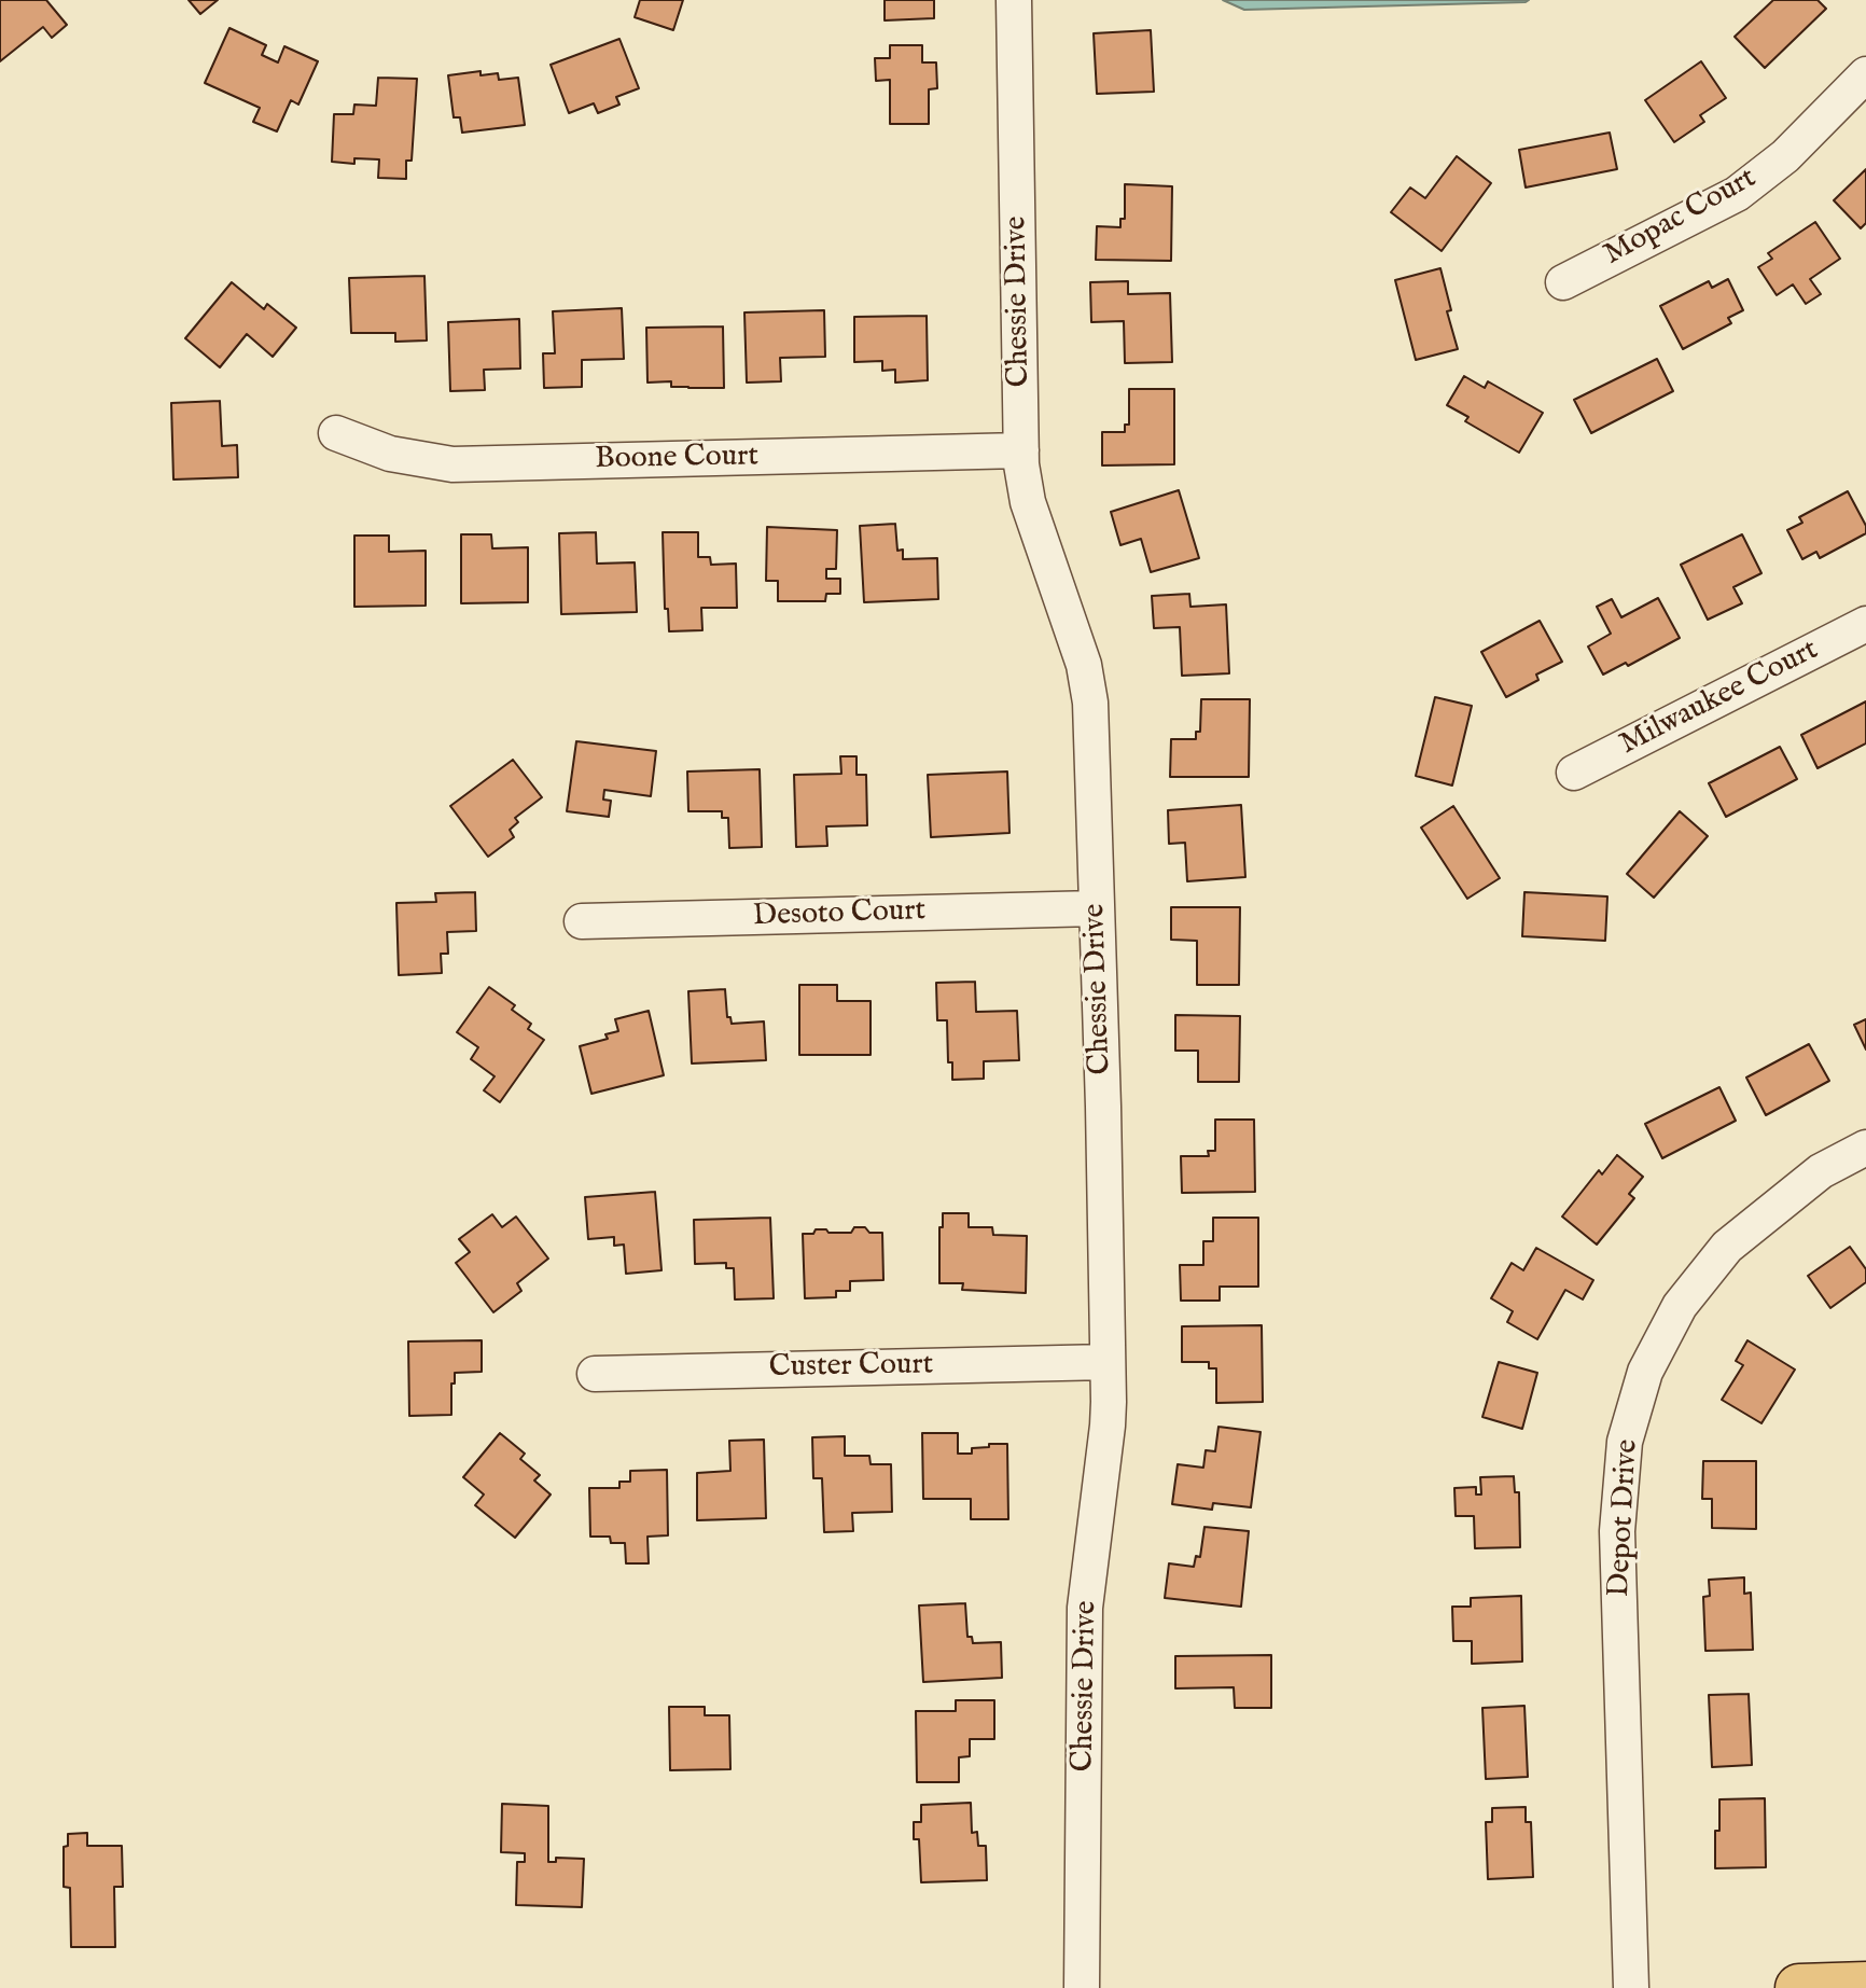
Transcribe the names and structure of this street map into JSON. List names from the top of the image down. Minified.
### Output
{"streets":{"street":["Mopac Court","Chessie Drive","Boone Court","Milwaukee Court","Desoto Court","Custer Court","Depot Drive"]},"crossings":[["Chessie Drive","Boone Court"],["Chessie Drive","Desoto Court"],["Chessie Drive","Custer Court"]]}
